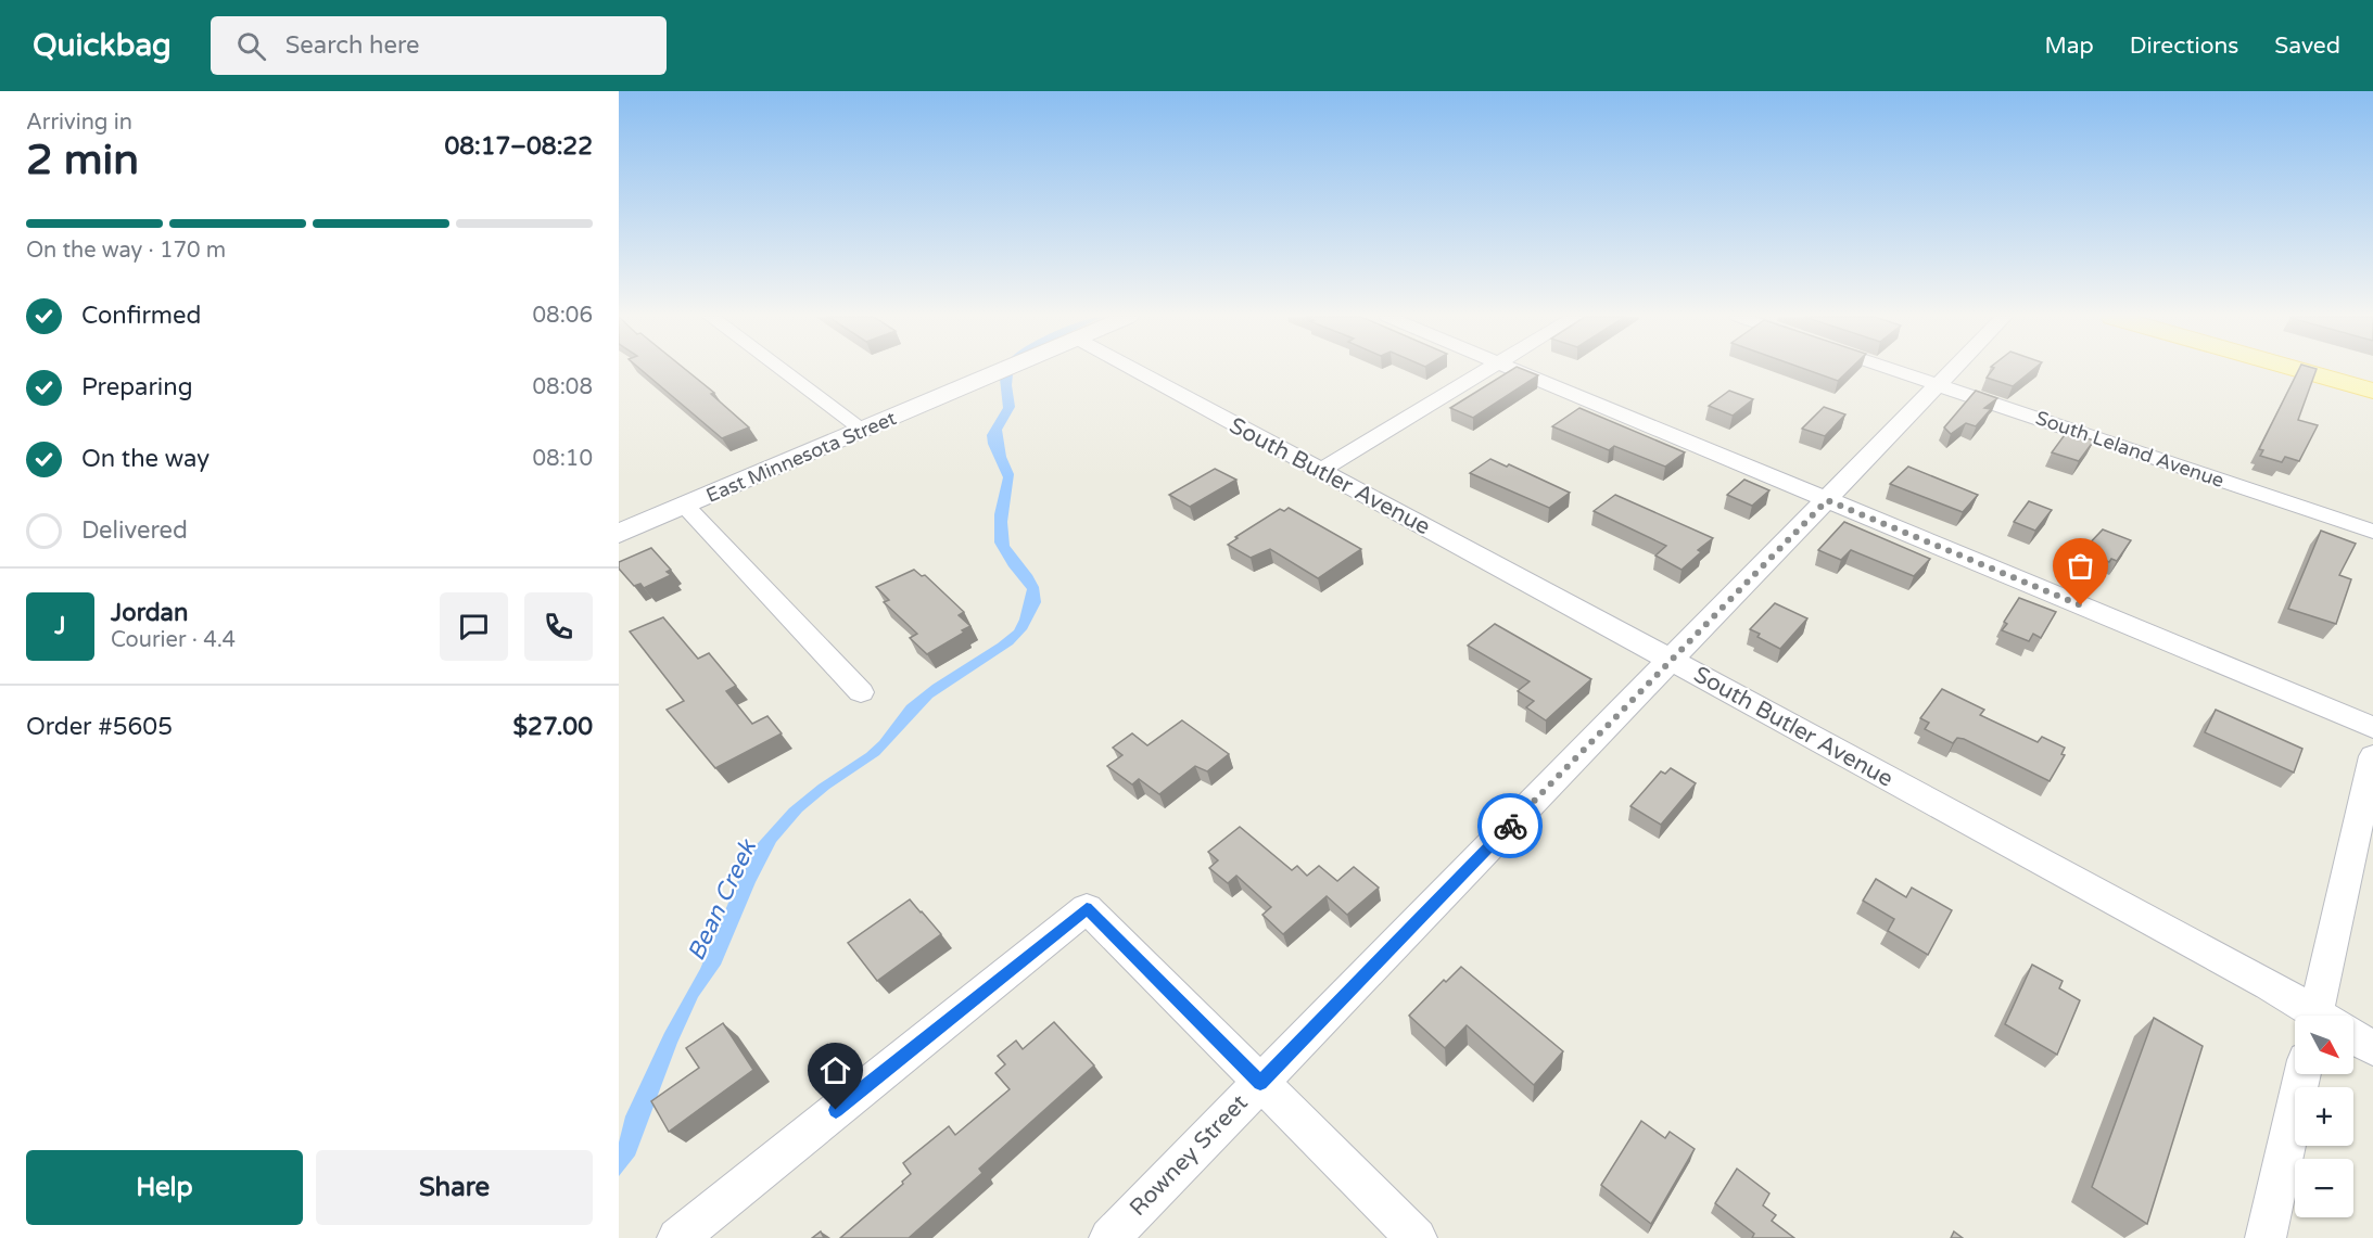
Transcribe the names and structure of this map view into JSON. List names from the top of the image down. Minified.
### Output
{"streets":{"street":["South Leland Avenue","East Minnesota Street","South Butler Avenue","Rowney Street"]},"crossings":[["South Leland Avenue","Rowney Street"],["South Butler Avenue","Rowney Street"]],"water":["Bean Creek"],"north":"bottom right","page":{"header":"Quickbag","search":"Search here","nav":["Map","Directions","Saved"],"heading":["2 min","Arriving in","08:17–08:22"],"panel":["Jordan","Courier · 4.4","Order #5605","$27.00"],"bar":"On the way · 170 m","list":[["Confirmed","08:06"],["Preparing","08:08"],["On the way","08:10"],"Delivered"],"round":"J","map_buttons":["+","−"],"buttons":["Help","Share"]}}
